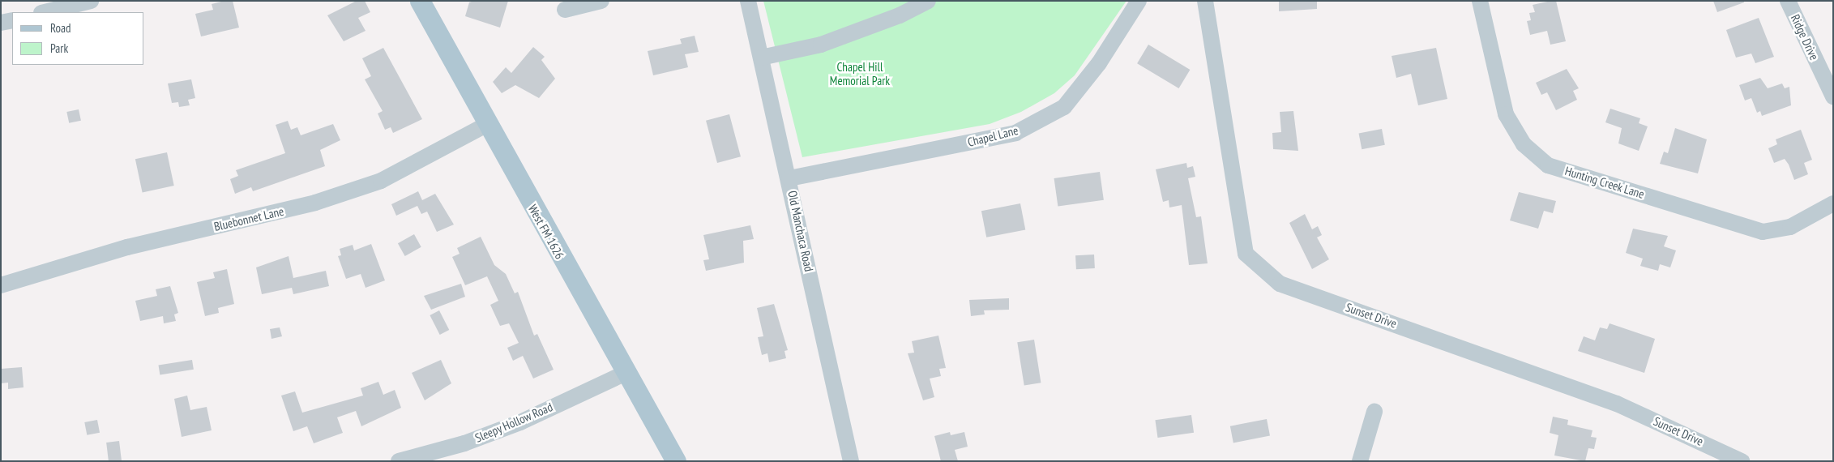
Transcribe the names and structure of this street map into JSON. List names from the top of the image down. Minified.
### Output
{"streets":{"main road":["West FM 1626"],"street":["Ridge Drive","Chapel Lane","Hunting Creek Lane","Bluebonnet Lane","Old Manchaca Road","Sunset Drive","Sleepy Hollow Road"]},"crossings":[["Chapel Lane","Old Manchaca Road"],["Bluebonnet Lane","West FM 1626"],["West FM 1626","Sleepy Hollow Road"]],"parks":["Chapel Hill Memorial Park"],"legend":["Road","Park"]}
